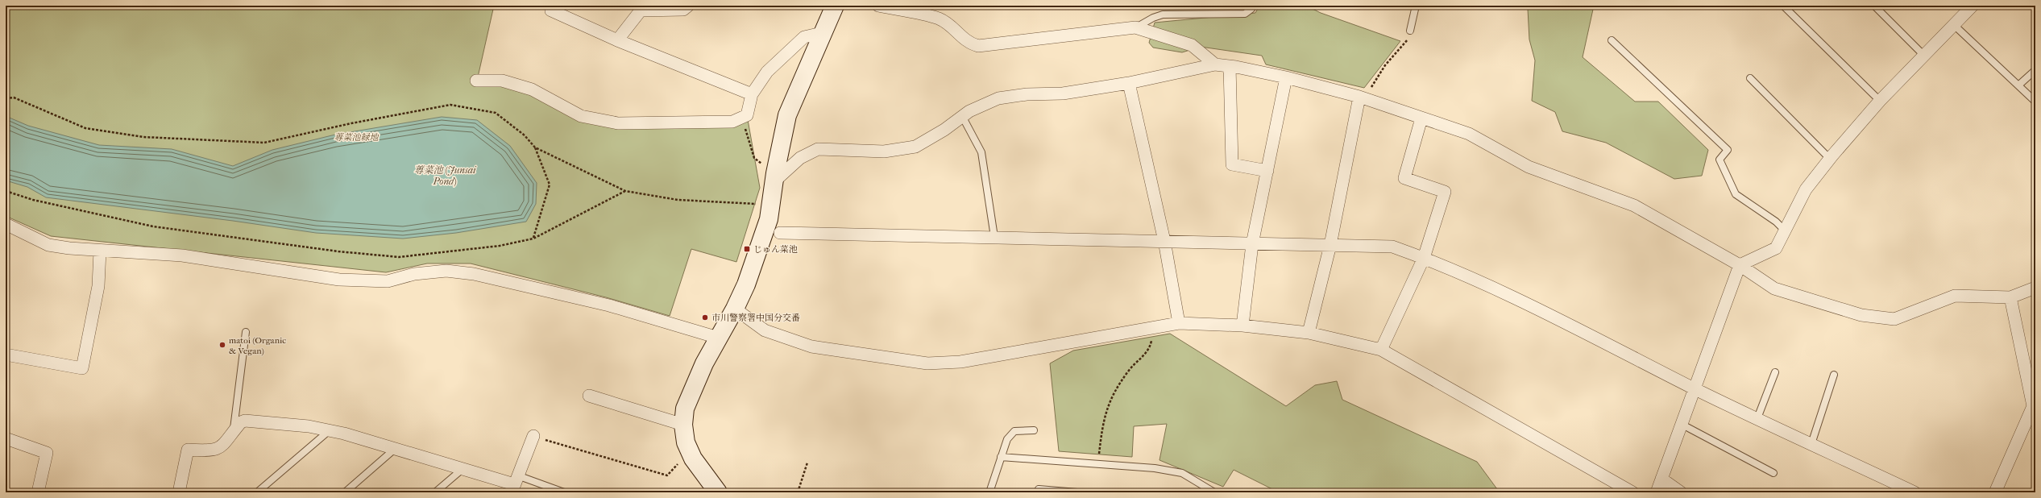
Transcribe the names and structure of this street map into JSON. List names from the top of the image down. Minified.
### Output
{"water":["蓴菜池 (Junsai Pond)"],"parks":["蓴菜池緑地"],"places":{"transit":["じゅん菜池"],"other":["市川警察署中国分交番","matoi (Organic & Vegan)"]}}
